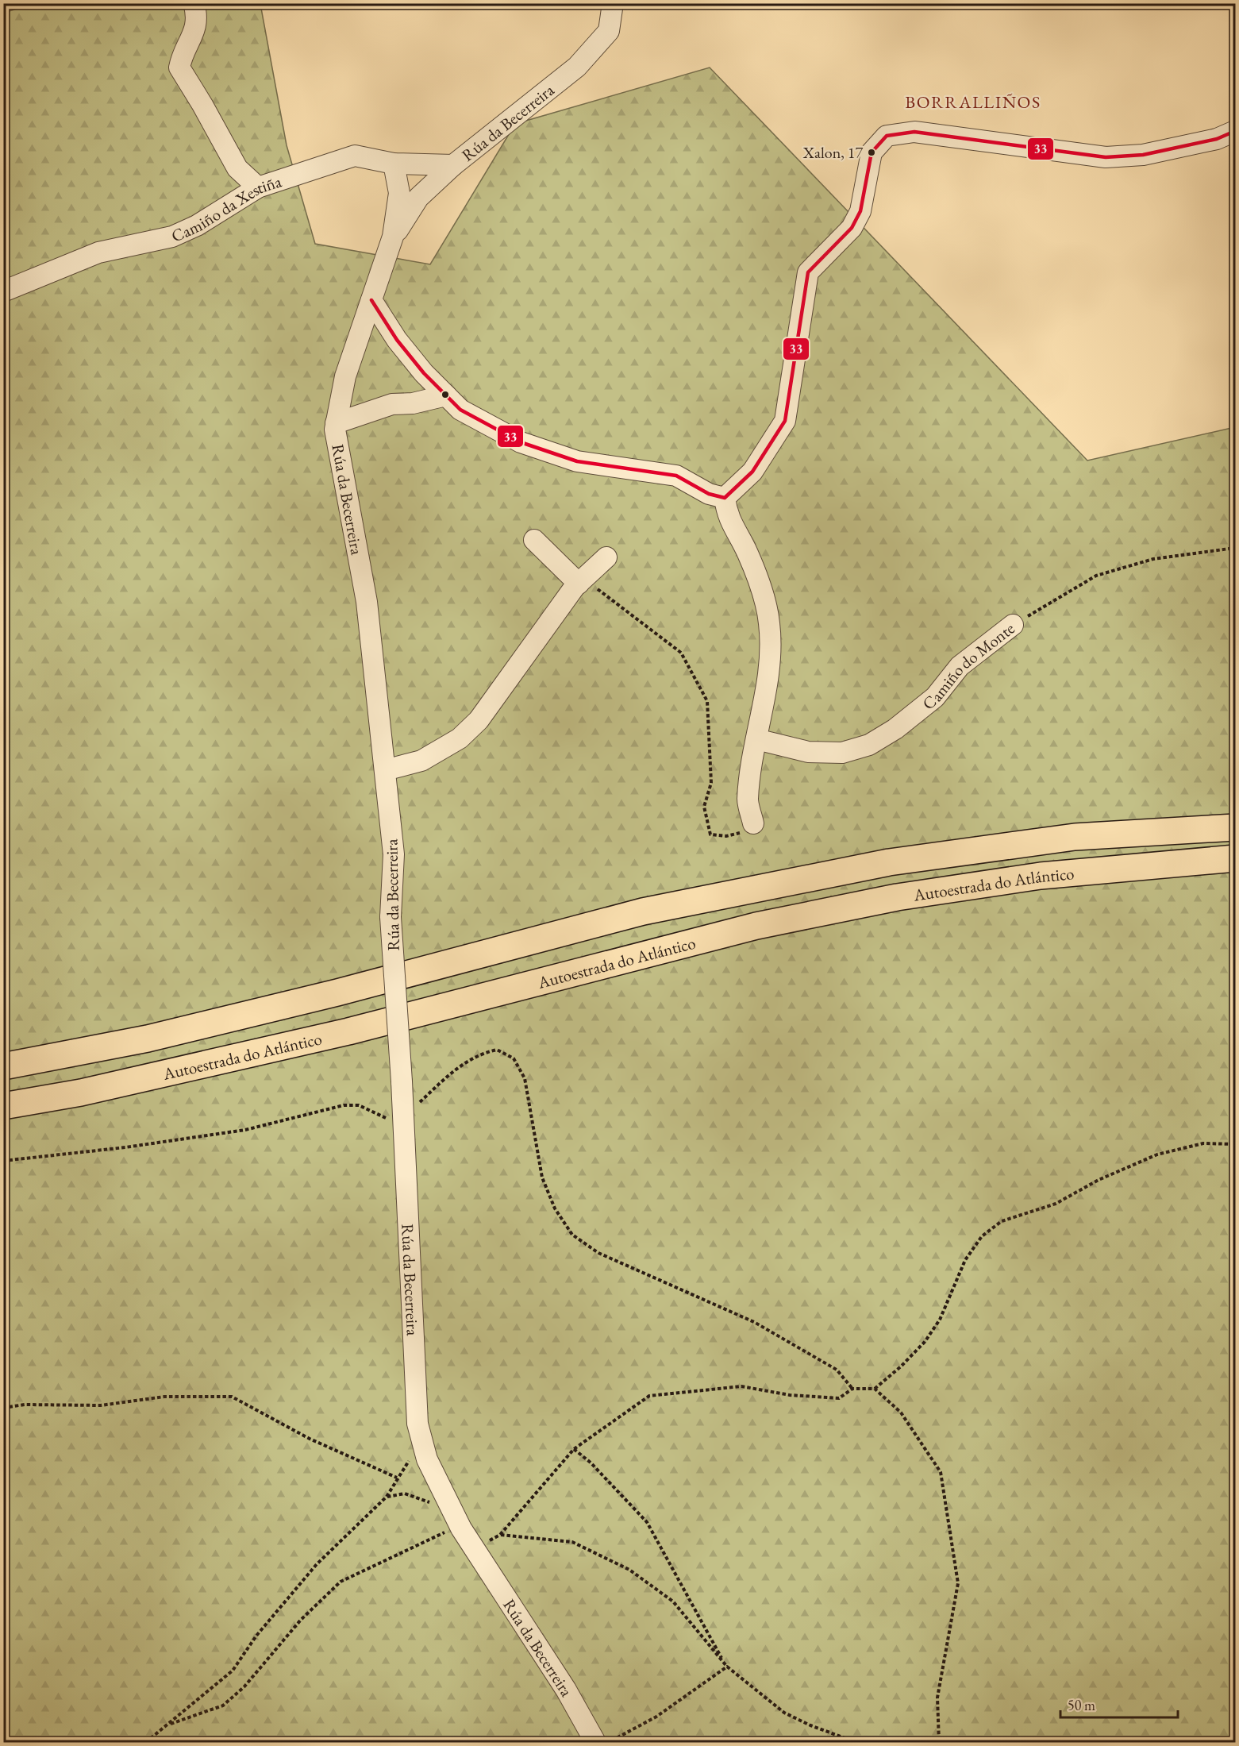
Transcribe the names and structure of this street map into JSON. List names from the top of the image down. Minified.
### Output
{"streets":{"highway":["Autoestrada do Atlántico"],"street":["Rúa da Becerreira","Camiño da Xestiña","Camiño do Monte"]},"crossings":[["Rúa da Becerreira","Camiño da Xestiña"]],"districts":["BORRALLIÑOS"],"places":["Xalon, 17"],"lines":["transit line 33"],"scale_bar":"50 m"}
